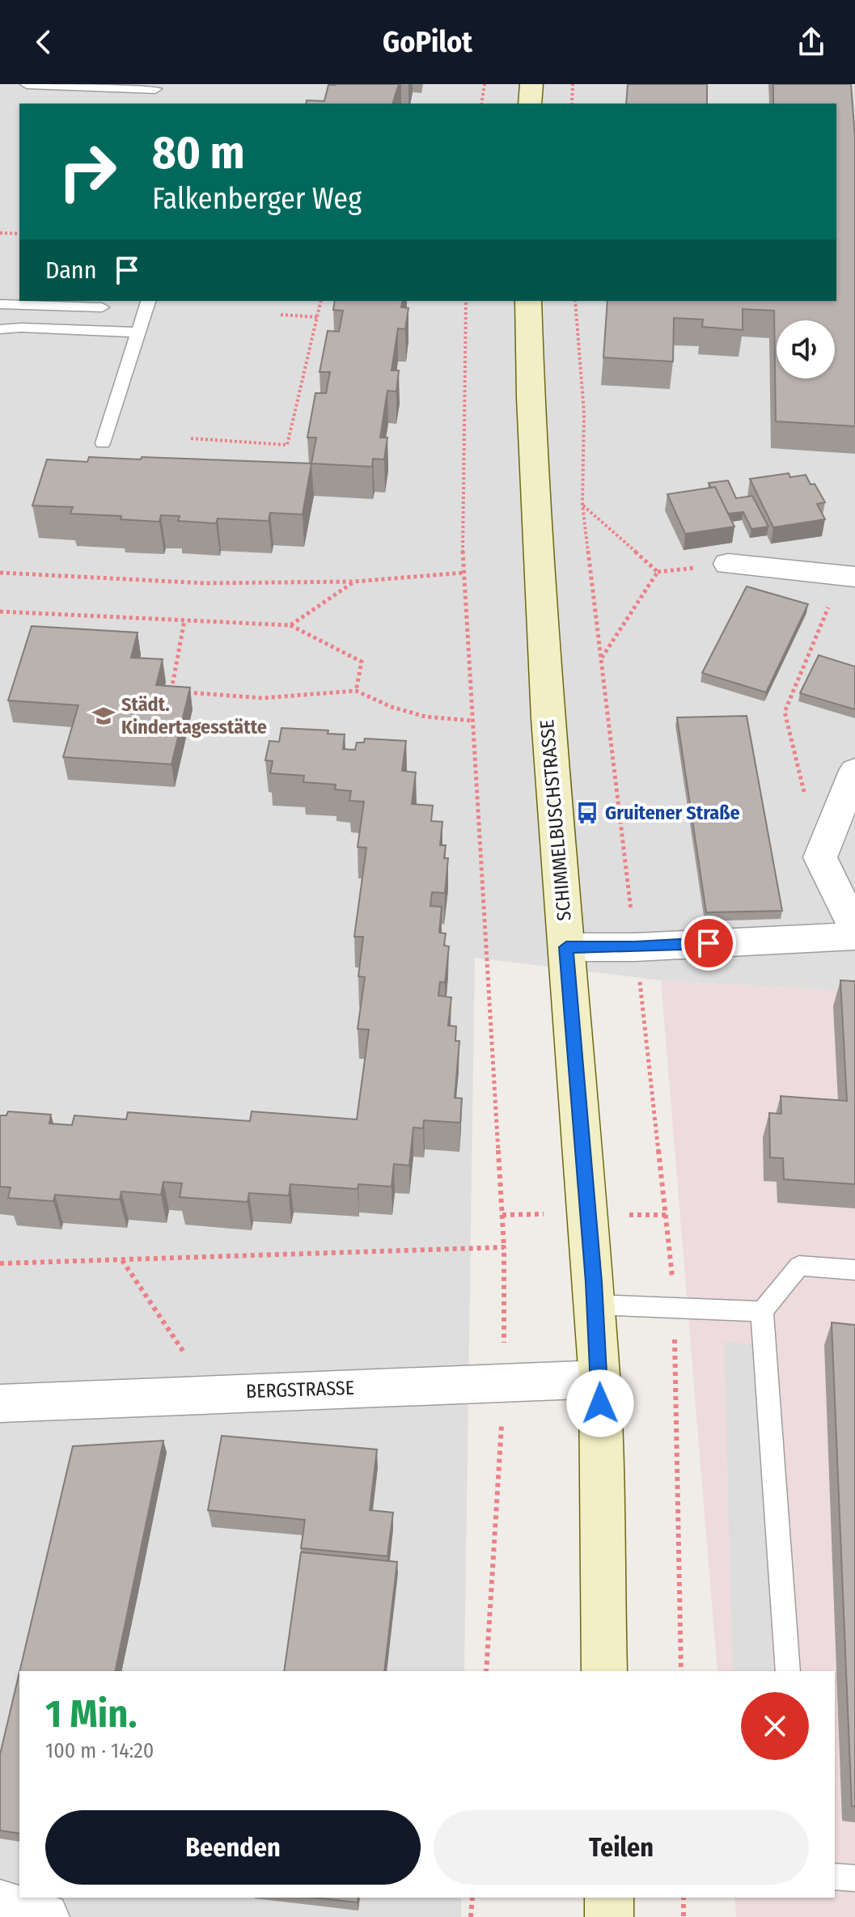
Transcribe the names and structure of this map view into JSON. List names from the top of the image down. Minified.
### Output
{"streets":{"main road":["SCHIMMELBUSCHSTRASSE"],"street":["BERGSTRASSE"]},"crossings":[["SCHIMMELBUSCHSTRASSE","BERGSTRASSE"]],"places":{"school or university":["Städt. Kindertagesstätte"],"bus stop":["Gruitener Straße"]},"page":{"header":"GoPilot","turn":["80 m","Falkenberger Weg"],"then":"Dann","heading":["1 Min.","100 m · 14:20"],"buttons":["Beenden","Teilen"]}}
